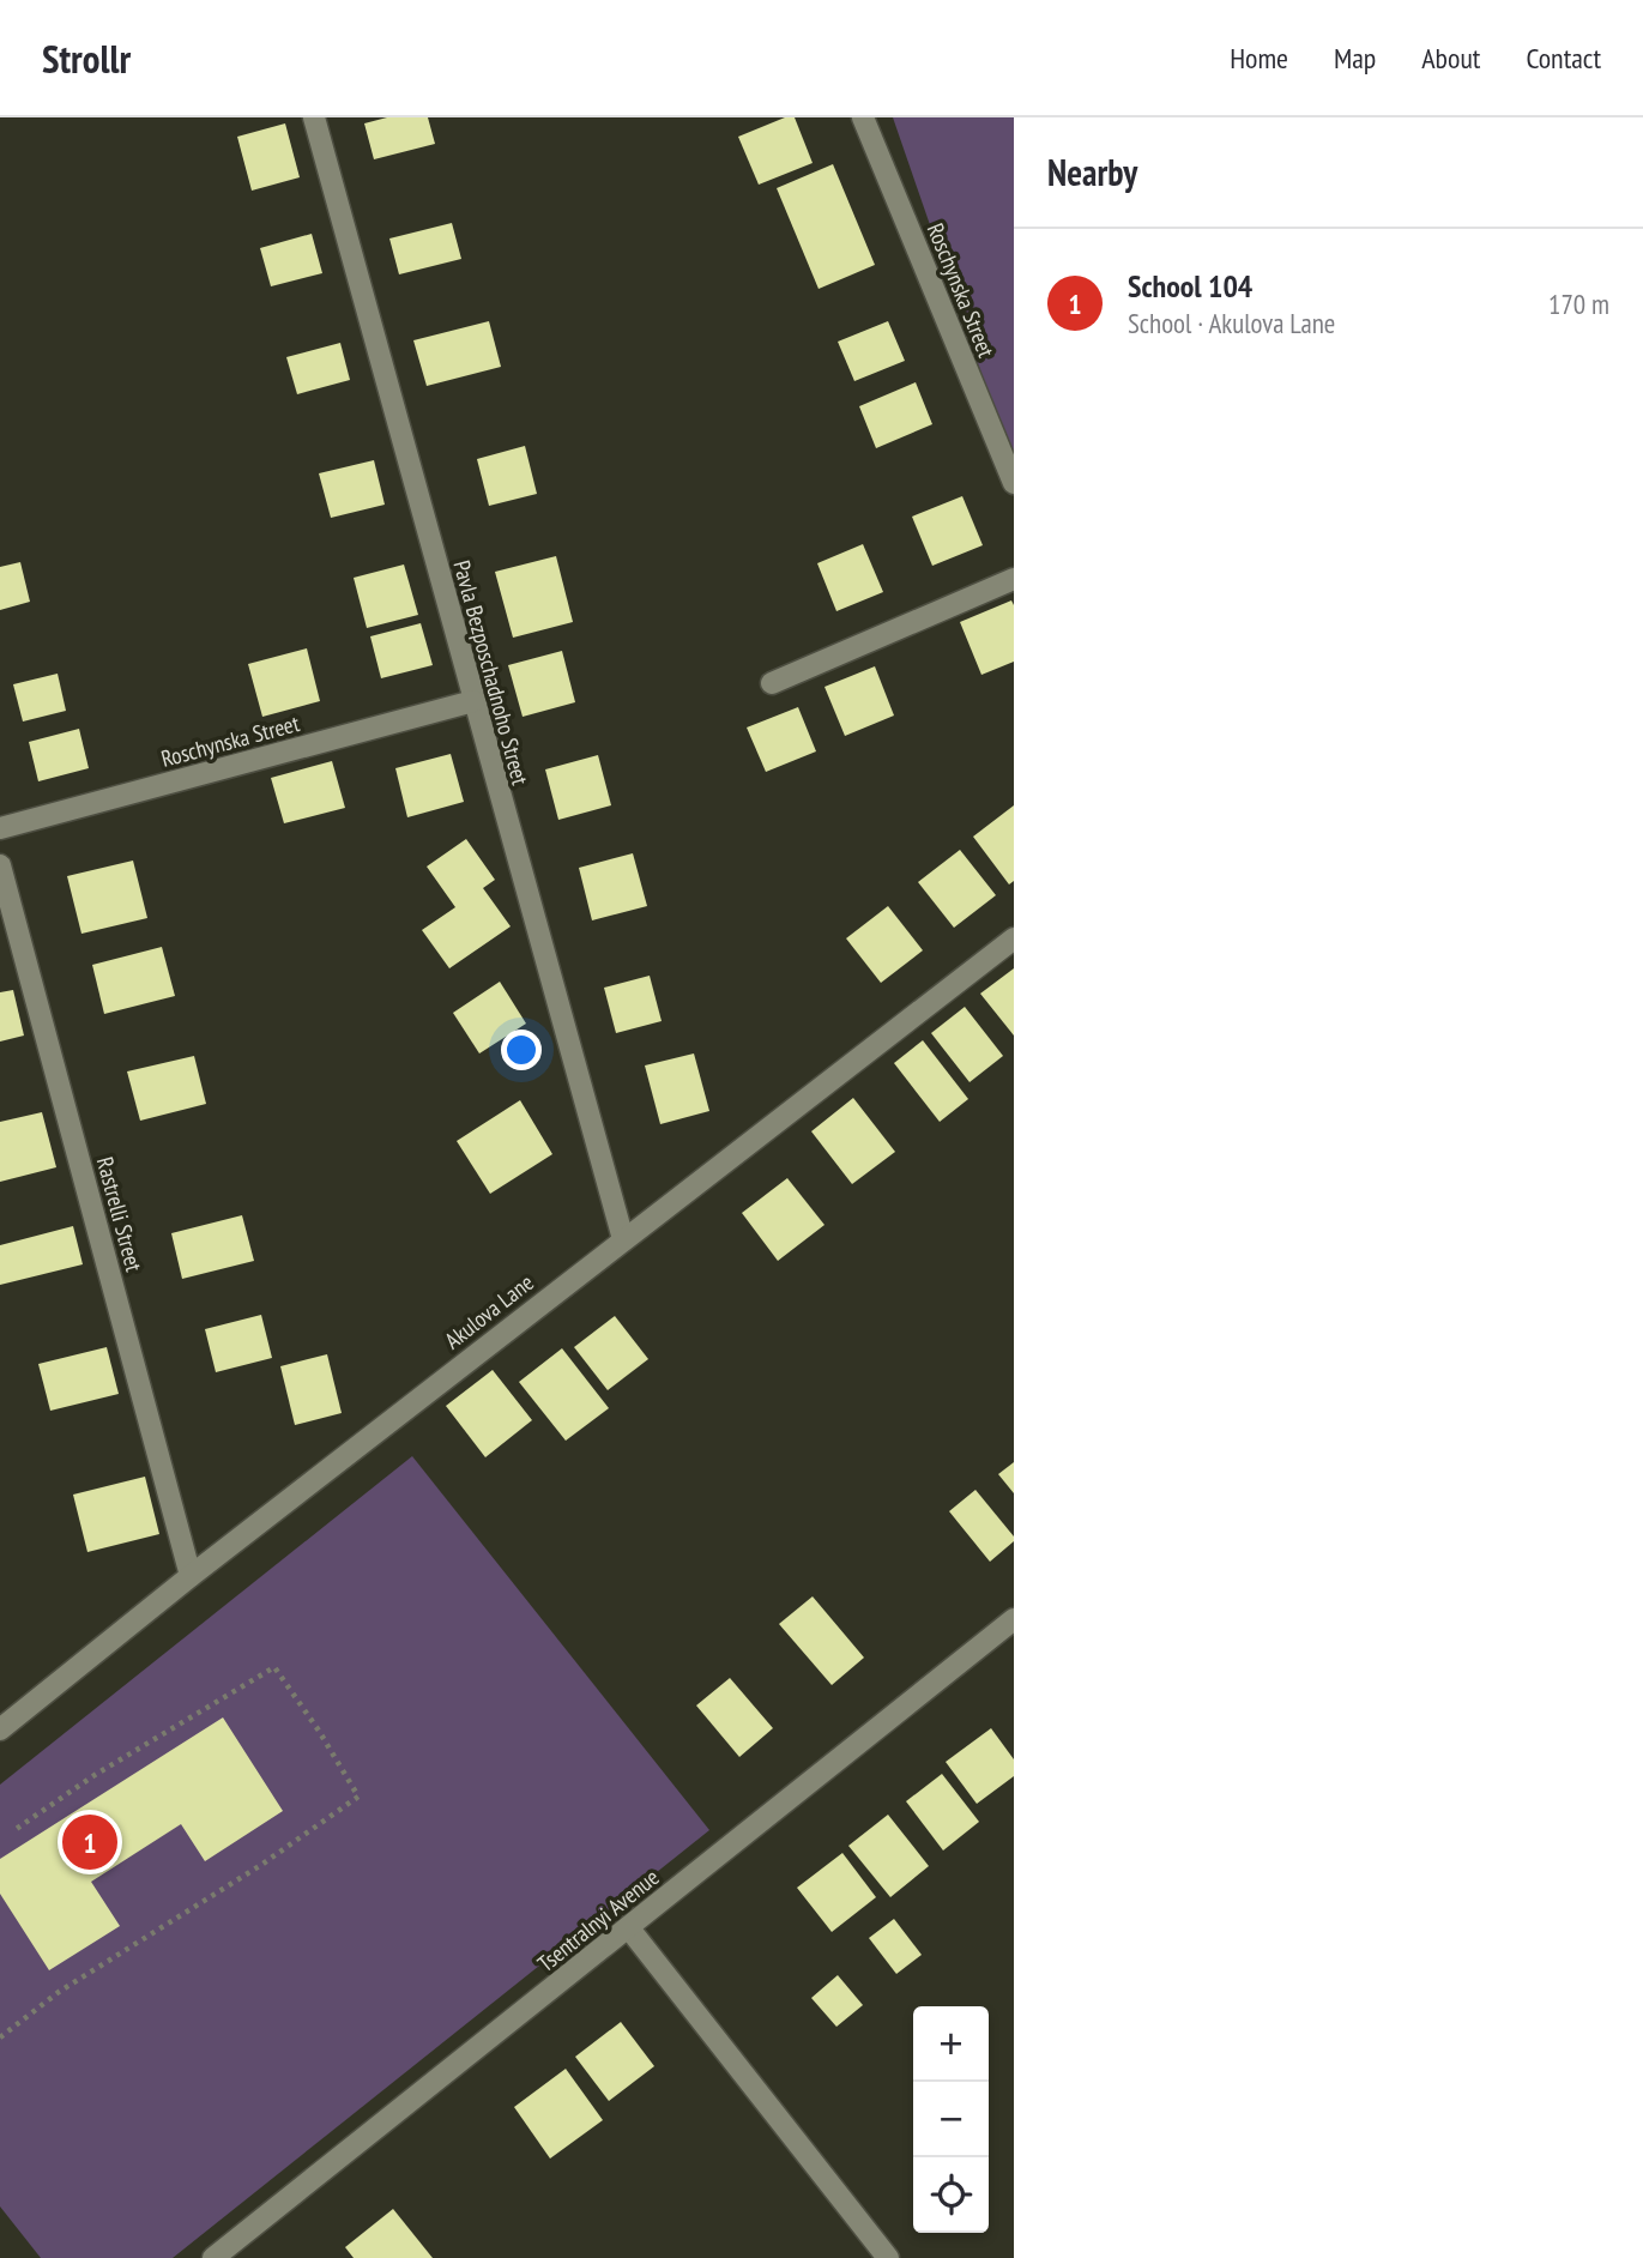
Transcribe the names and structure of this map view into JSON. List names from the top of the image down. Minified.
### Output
{"streets":{"street":["Roschynska Street","Pavla Bezposchadnoho Street","Rastrelli Street","Akulova Lane","Tsentralnyi Avenue"]},"crossings":[["Roschynska Street","Pavla Bezposchadnoho Street"],["Pavla Bezposchadnoho Street","Akulova Lane"],["Rastrelli Street","Akulova Lane"]],"page":{"header":"Strollr","nav":["Home","Map","About","Contact"],"heading":"Nearby","list":[{"mark":"1","name":"School 104","note":"School · Akulova Lane","value":"170 m"}],"pins":"1","map_buttons":["+","−"]}}
